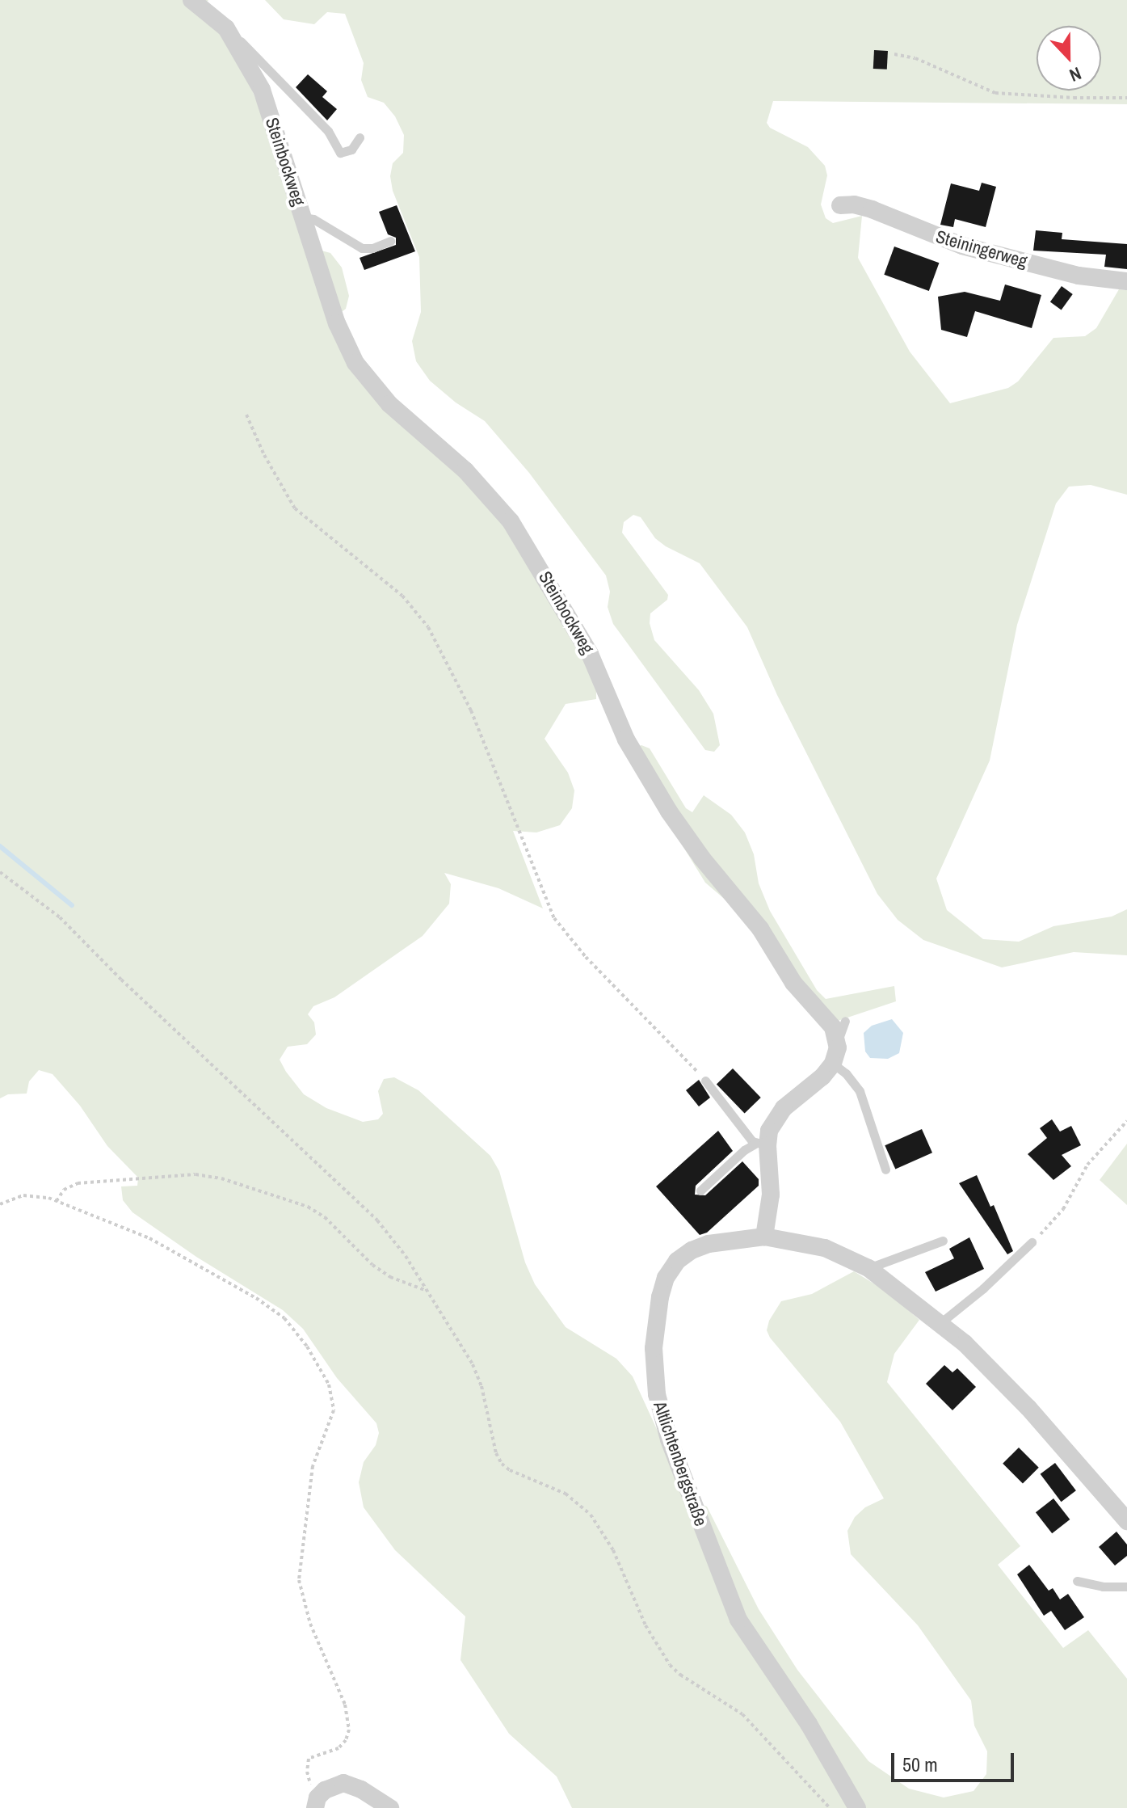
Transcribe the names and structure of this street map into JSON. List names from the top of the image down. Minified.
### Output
{"streets":{"street":["Steinbockweg","Steiningerweg","Altlichtenbergstraße"]},"scale_bar":"50 m","north":"bottom"}
